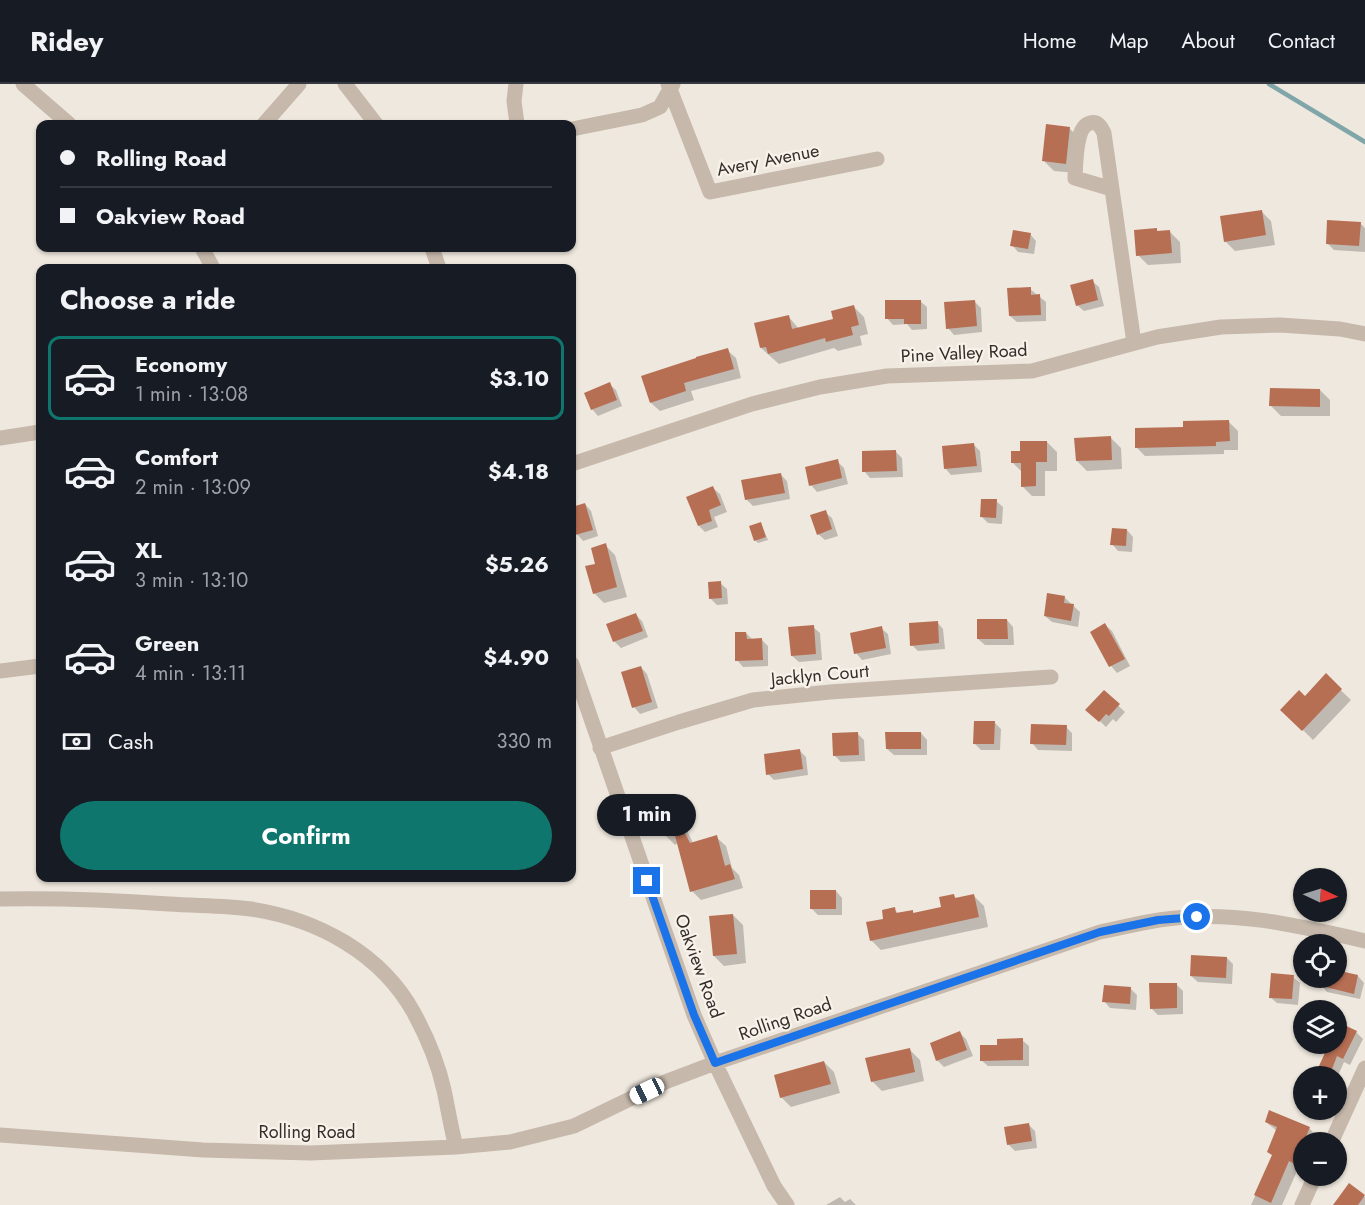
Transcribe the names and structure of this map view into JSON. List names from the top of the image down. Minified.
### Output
{"streets":{"street":["Avery Avenue","Pine Valley Road","Jacklyn Court","Oakview Road","Rolling Road"]},"crossings":[["Jacklyn Court","Oakview Road"],["Oakview Road","Rolling Road"]],"north":"right","page":{"header":"Ridey","nav":["Home","Map","About","Contact"],"banner":["Rolling Road","Oakview Road"],"heading":"Choose a ride","list":[{"name":"Economy","note":"1 min · 13:08","value":"$3.10"},{"name":"Comfort","note":"2 min · 13:09","value":"$4.18"},{"name":"XL","note":"3 min · 13:10","value":"$5.26"},{"name":"Green","note":"4 min · 13:11","value":"$4.90"}],"pay":["Cash","330 m"],"buttons":"Confirm","bubble":"1 min","map_buttons":["+","−"]}}
